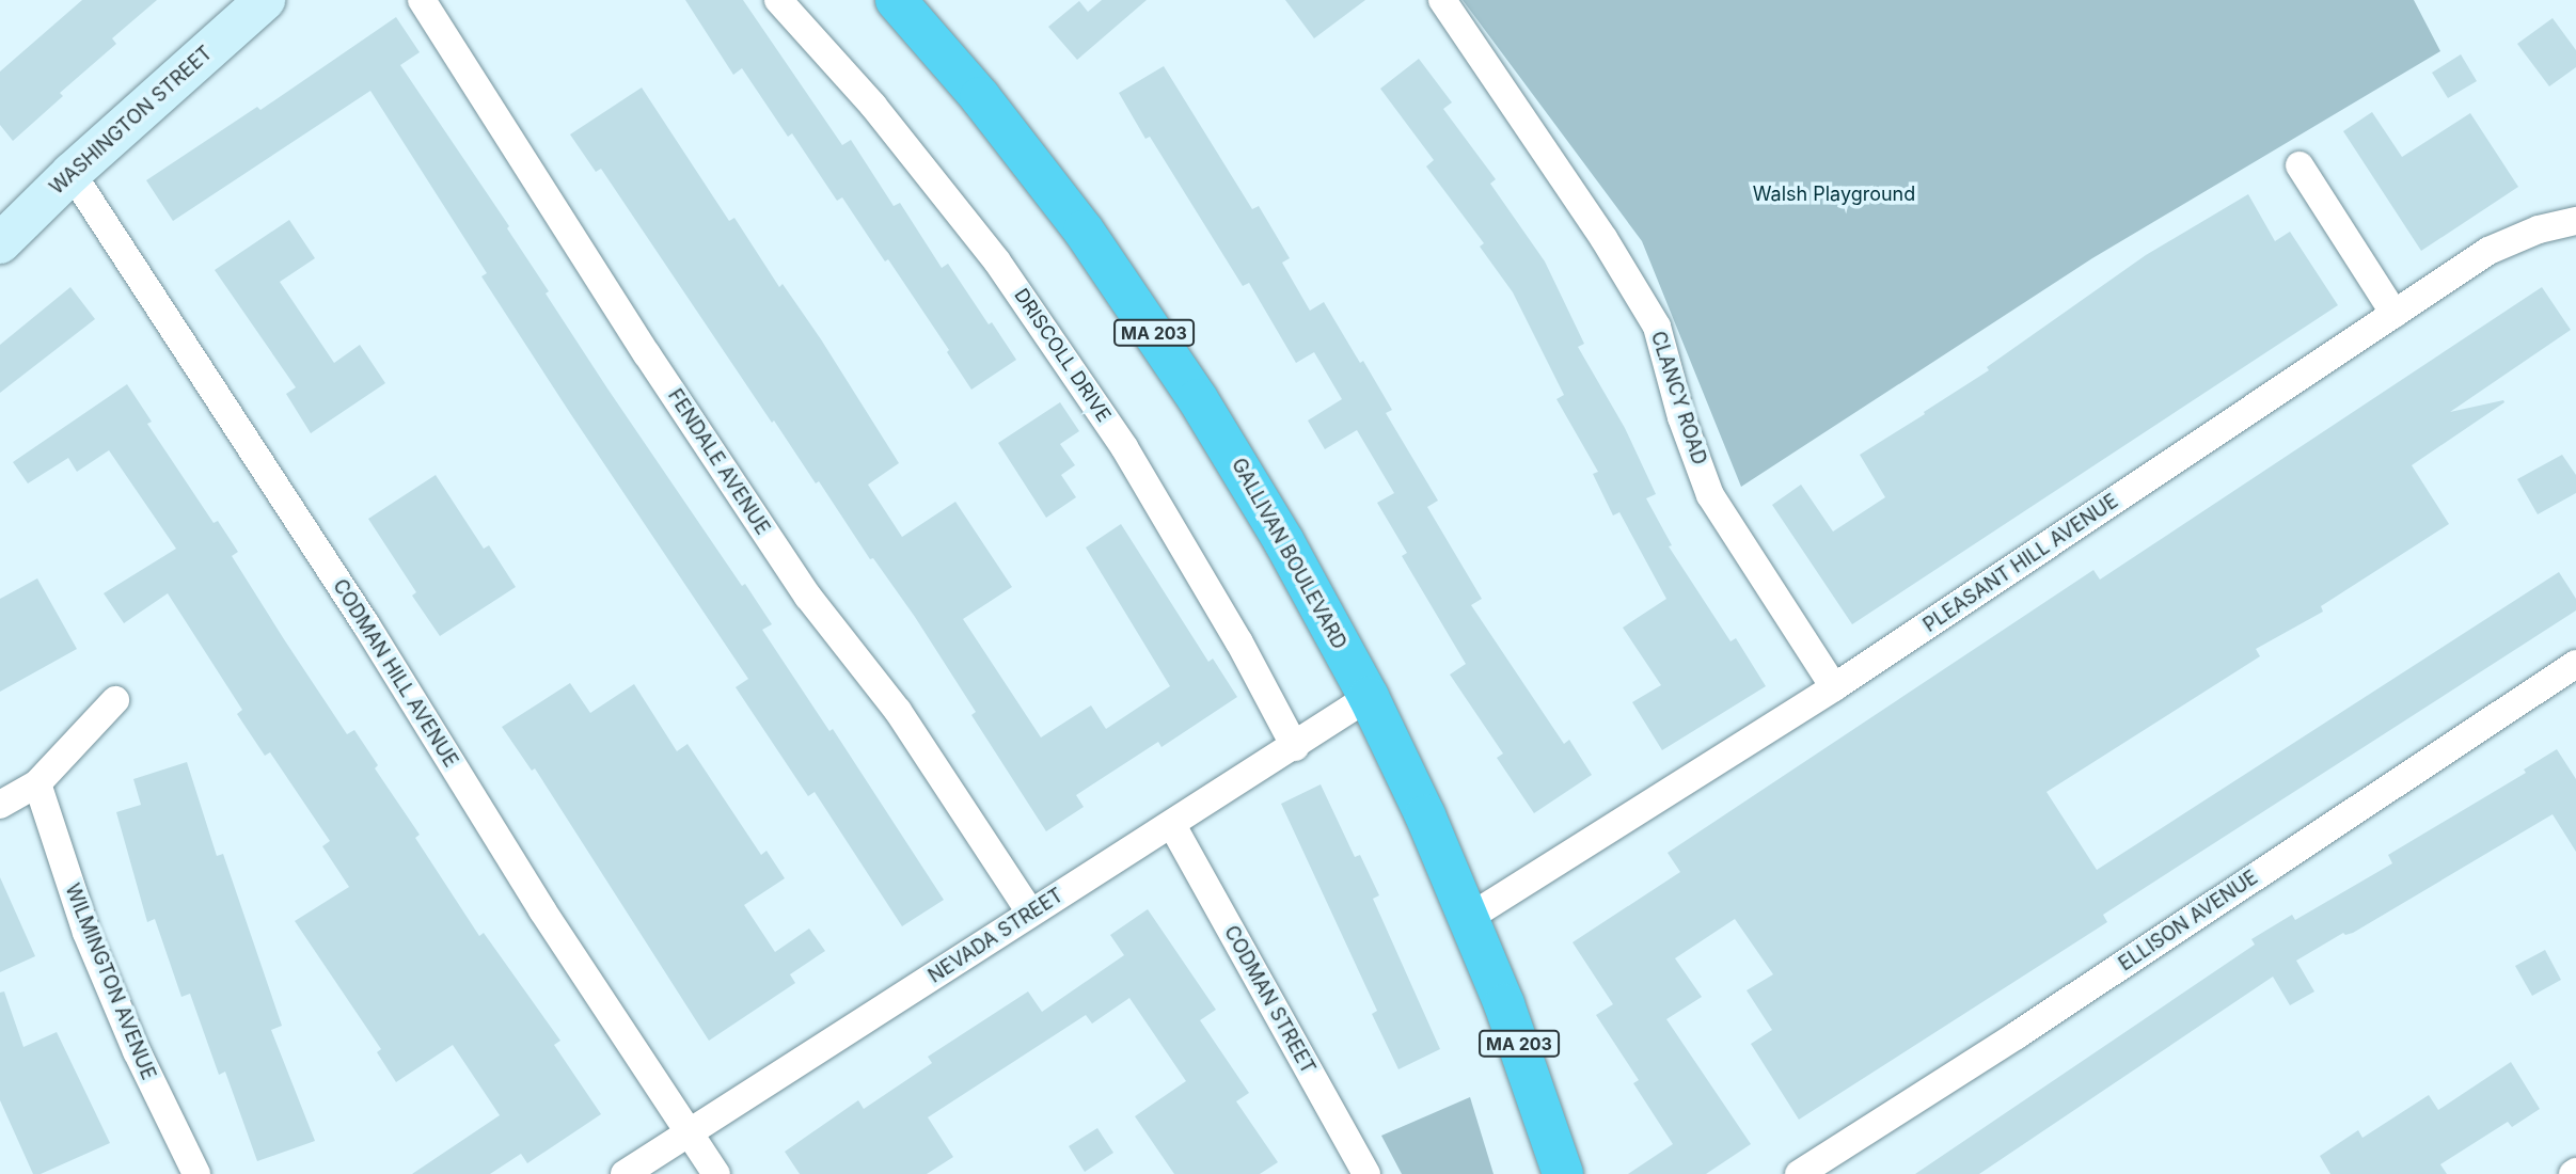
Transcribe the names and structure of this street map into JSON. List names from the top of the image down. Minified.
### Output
{"streets":{"highway":["MA 203","GALLIVAN BOULEVARD"],"main road":["WASHINGTON STREET"],"street":["DRISCOLL DRIVE","CLANCY ROAD","FENDALE AVENUE","PLEASANT HILL AVENUE","CODMAN HILL AVENUE","ELLISON AVENUE","NEVADA STREET","WILMINGTON AVENUE","CODMAN STREET"]},"crossings":[["WASHINGTON STREET","CODMAN HILL AVENUE"],["DRISCOLL DRIVE","NEVADA STREET"],["CLANCY ROAD","PLEASANT HILL AVENUE"],["FENDALE AVENUE","NEVADA STREET"],["GALLIVAN BOULEVARD","PLEASANT HILL AVENUE"],["GALLIVAN BOULEVARD","NEVADA STREET"],["CODMAN HILL AVENUE","NEVADA STREET"],["NEVADA STREET","CODMAN STREET"]],"parks":["Walsh Playground"]}
